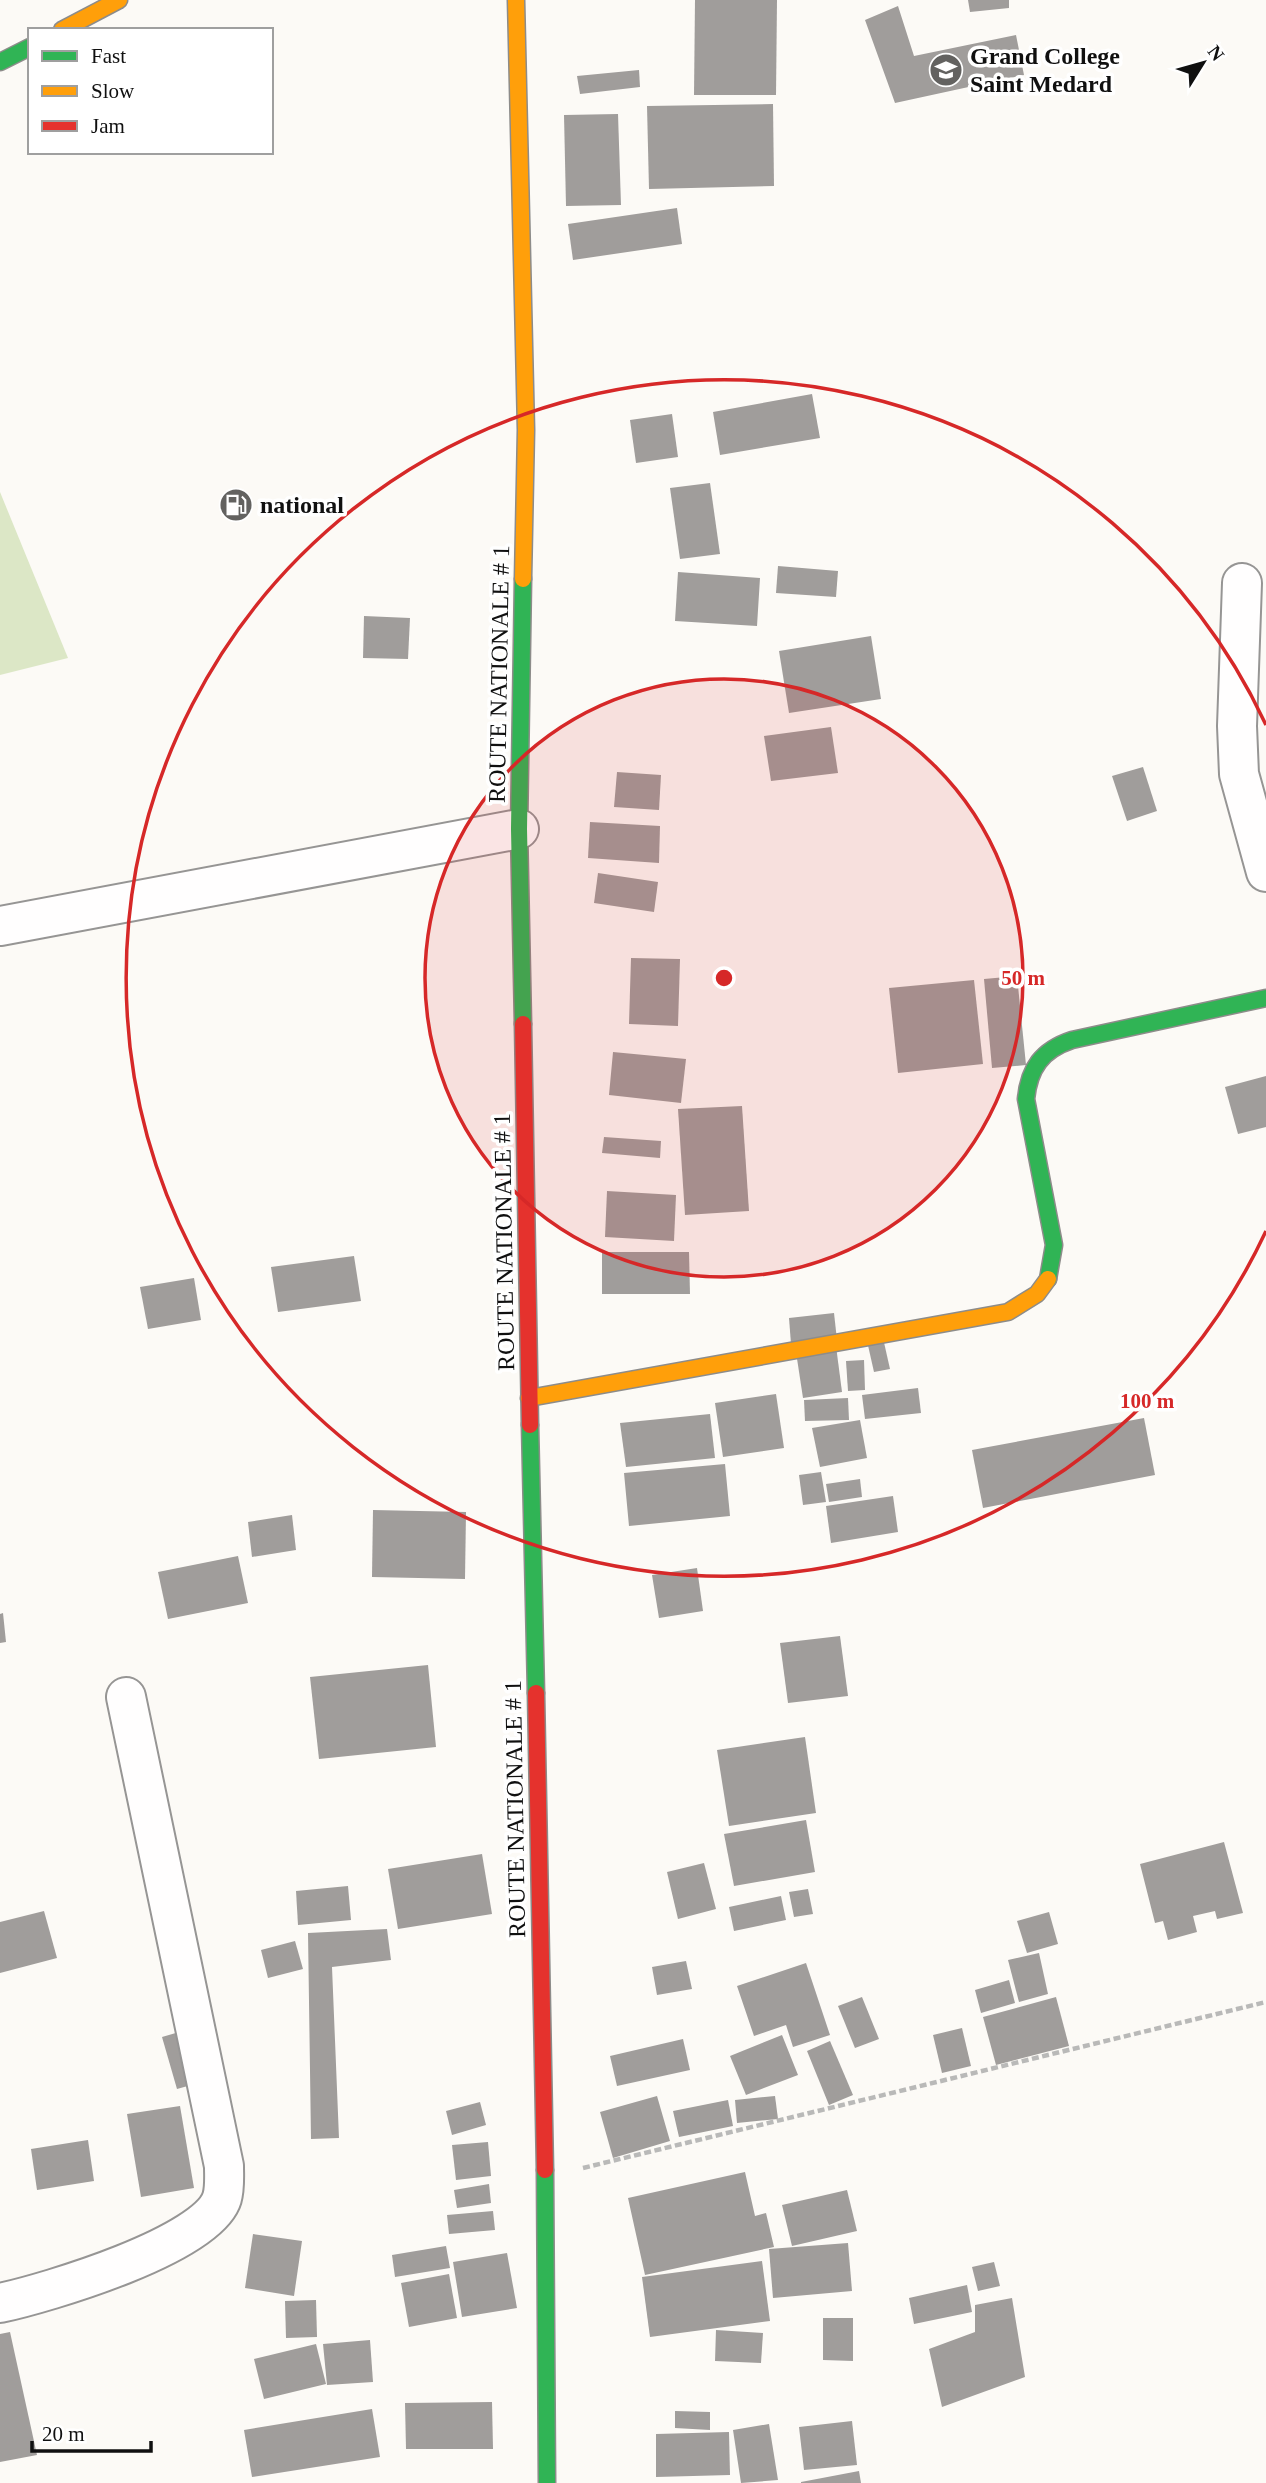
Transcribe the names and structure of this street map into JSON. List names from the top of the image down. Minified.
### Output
{"streets":{"main road":["ROUTE NATIONALE # 1"]},"places":{"school or university":["Grand College Saint Medard"],"fuel station":["national"]},"legend":["Fast","Slow","Jam"],"scale_bar":"20 m","north":"top right","rings":["50 m","100 m"]}
